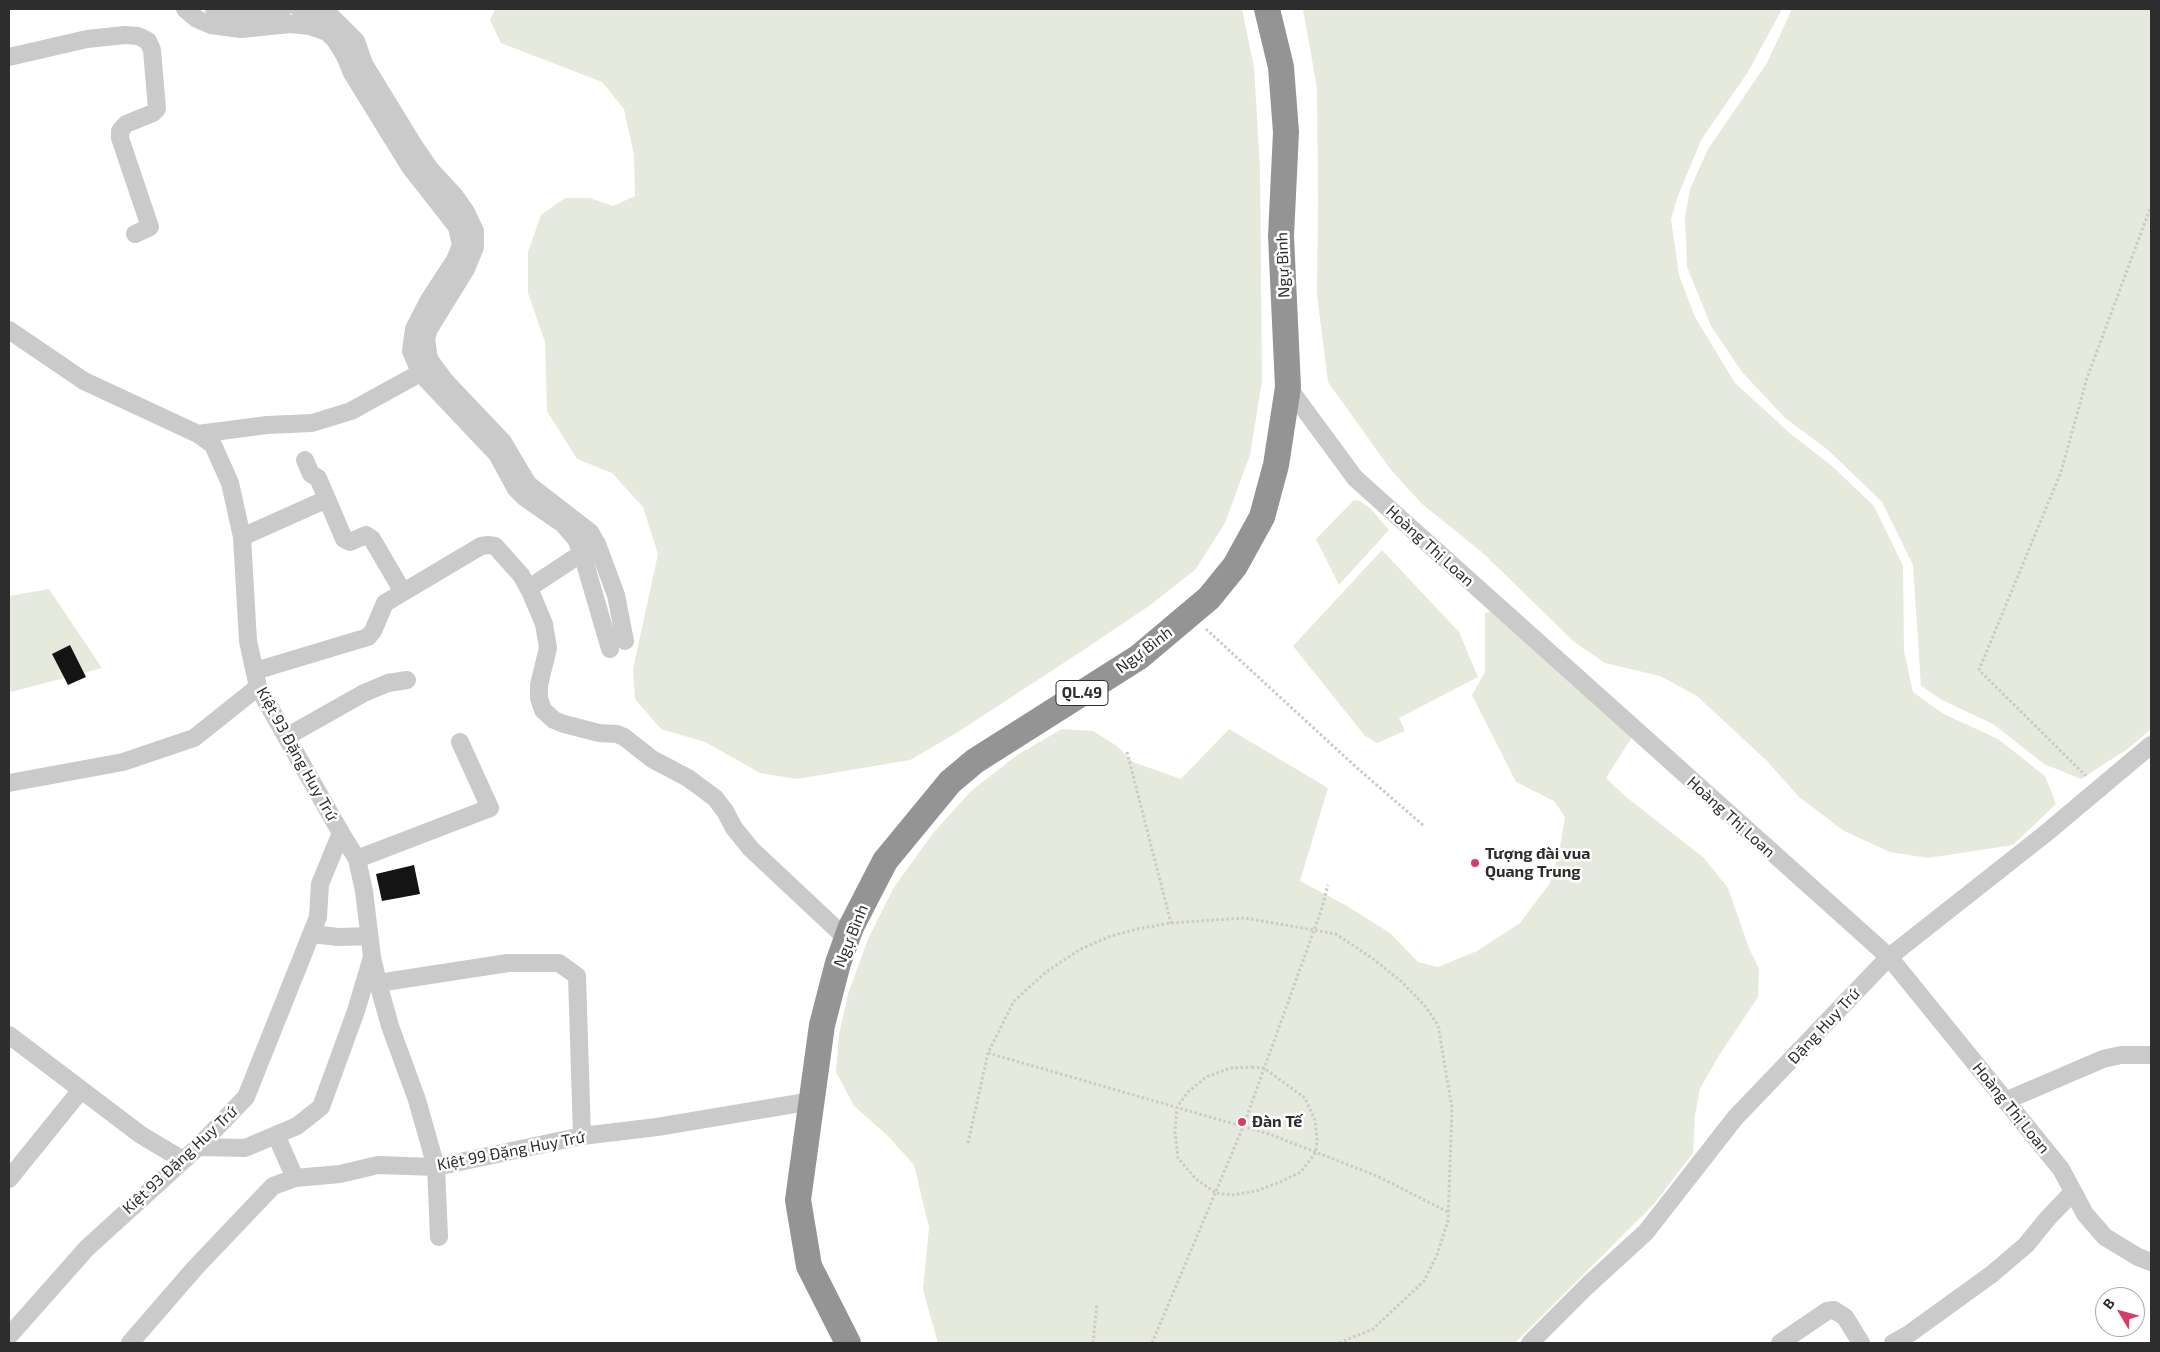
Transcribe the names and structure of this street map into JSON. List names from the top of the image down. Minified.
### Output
{"streets":{"highway":["Ngự Bình","QL.49"],"street":["Hoàng Thị Loan","Kiệt 93 Đặng Huy Trứ","Đặng Huy Trứ","Kiệt 99 Đặng Huy Trứ"]},"crossings":[["Ngự Bình","Hoàng Thị Loan"],["Ngự Bình","Kiệt 99 Đặng Huy Trứ"],["Hoàng Thị Loan","Đặng Huy Trứ"]],"places":["Tượng đài vua Quang Trung","Đàn Tế"],"north":"top left"}
